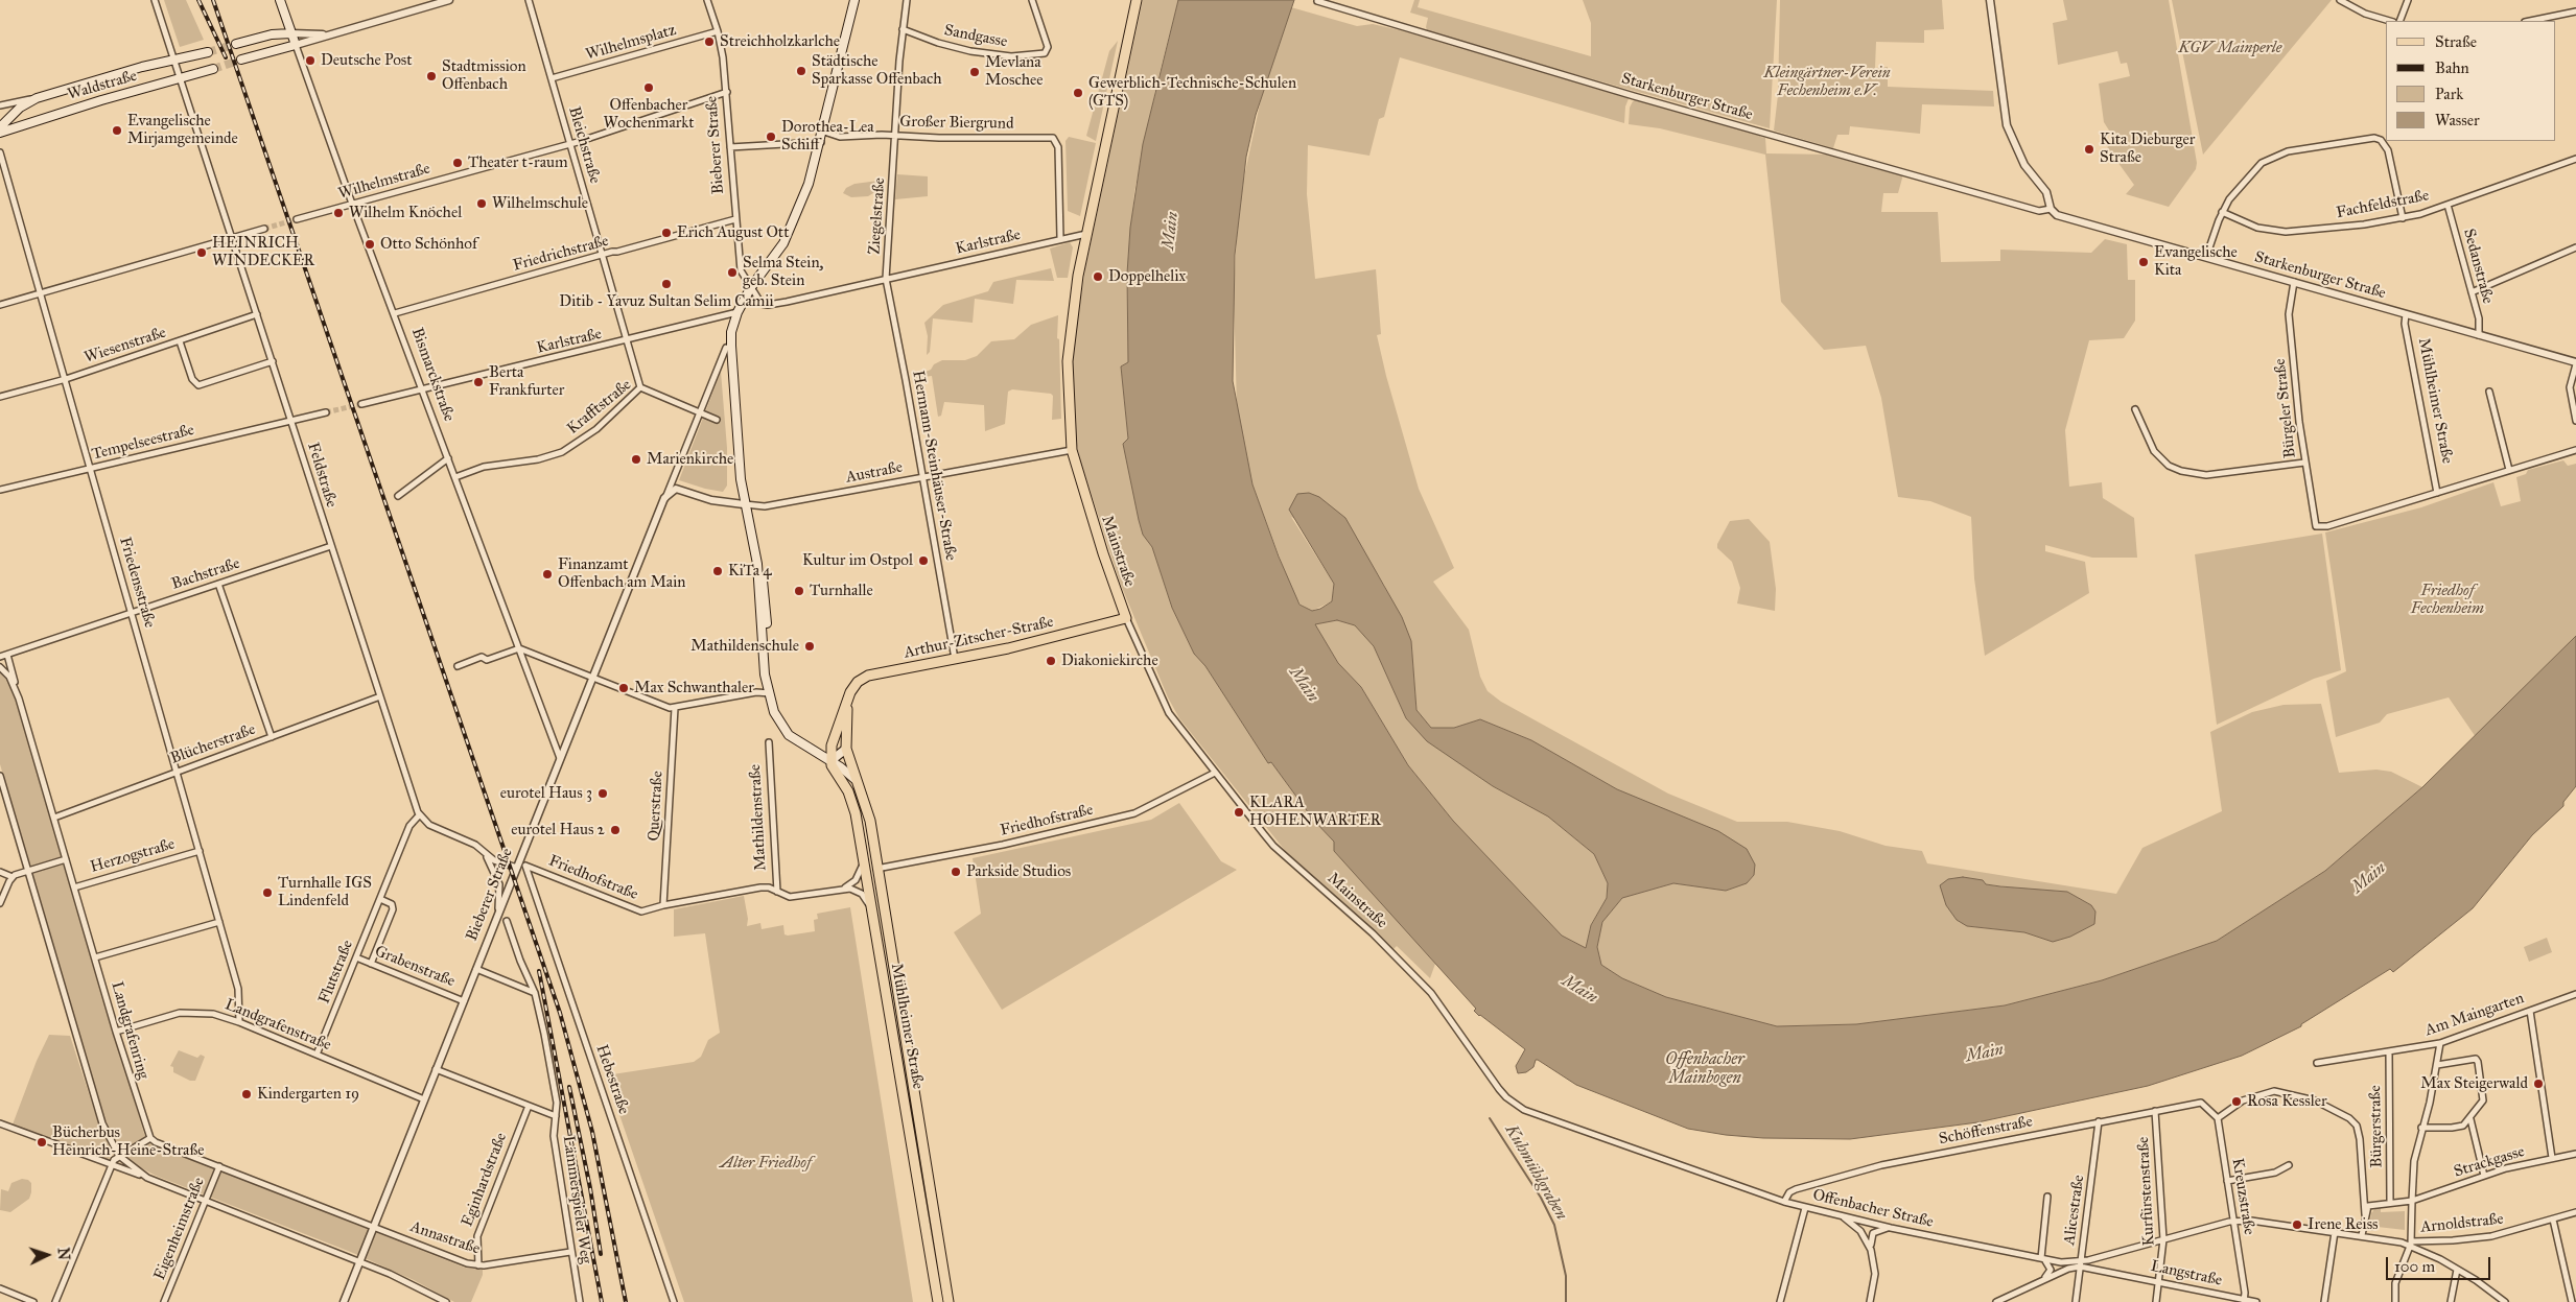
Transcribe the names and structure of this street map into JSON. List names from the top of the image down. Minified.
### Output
{"streets":{"main road":["Waldstraße","Bieberer Straße","Bismarckstraße","Mühlheimer Straße","Mainstraße","Arthur-Zitscher-Straße"],"street":["Sandgasse","Wilhelmsplatz","Starkenburger Straße","Großer Biergrund","Bleichstraße","Wilhelmstraße","Fachfeldstraße","Ziegelstraße","Karlstraße","Friedrichstraße","Sedanstraße","Wiesenstraße","Krafftstraße","Bürgeler Straße","Tempelseestraße","Hermann-Steinhäuser-Straße","Austraße","Feldstraße","Bachstraße","Friedensstraße","Blücherstraße","Querstraße","Mathildenstraße","Friedhofstraße","Herzogstraße","Grabenstraße","Flutstraße","Am Maingarten","Landgrafenstraße","Landgrafenring","Hebestraße","Bürgerstraße","Schöffenstraße","Strackgasse","Eginhardstraße","Kurfürstenstraße","Kreuzstraße","Lämmerspieler Weg","Offenbacher Straße","Alicestraße","Arnoldstraße","Eigenheimstraße","Annastraße","Langstraße"]},"crossings":[["Sandgasse","Ziegelstraße"],["Wilhelmsplatz","Bleichstraße"],["Wilhelmsplatz","Bieberer Straße"],["Waldstraße","Feldstraße"],["Starkenburger Straße","Sedanstraße"],["Starkenburger Straße","Mühlheimer Straße"],["Starkenburger Straße","Bürgeler Straße"],["Großer Biergrund","Bieberer Straße"],["Großer Biergrund","Ziegelstraße"],["Großer Biergrund","Karlstraße"],["Bleichstraße","Wilhelmstraße"],["Bleichstraße","Karlstraße"],["Bleichstraße","Friedrichstraße"],["Bleichstraße","Krafftstraße"],["Bieberer Straße","Karlstraße"],["Bieberer Straße","Friedrichstraße"],["Bieberer Straße","Bismarckstraße"],["Bieberer Straße","Krafftstraße"],["Bieberer Straße","Friedhofstraße"],["Bieberer Straße","Grabenstraße"],["Bieberer Straße","Landgrafenstraße"],["Bieberer Straße","Hebestraße"],["Bieberer Straße","Annastraße"],["Wilhelmstraße","Bismarckstraße"],["Fachfeldstraße","Sedanstraße"],["Ziegelstraße","Karlstraße"],["Ziegelstraße","Hermann-Steinhäuser-Straße"],["Karlstraße","Bismarckstraße"],["Karlstraße","Hermann-Steinhäuser-Straße"],["Karlstraße","Mainstraße"],["Friedrichstraße","Bismarckstraße"],["Wiesenstraße","Feldstraße"],["Wiesenstraße","Friedensstraße"],["Bismarckstraße","Krafftstraße"],["Mühlheimer Straße","Bürgeler Straße"],["Mühlheimer Straße","Arthur-Zitscher-Straße"],["Mühlheimer Straße","Friedhofstraße"],["Tempelseestraße","Feldstraße"],["Tempelseestraße","Friedensstraße"],["Hermann-Steinhäuser-Straße","Austraße"],["Hermann-Steinhäuser-Straße","Arthur-Zitscher-Straße"],["Austraße","Mainstraße"],["Feldstraße","Bachstraße"],["Feldstraße","Blücherstraße"],["Feldstraße","Flutstraße"],["Mainstraße","Arthur-Zitscher-Straße"],["Mainstraße","Friedhofstraße"],["Mainstraße","Offenbacher Straße"],["Bachstraße","Friedensstraße"],["Bachstraße","Landgrafenring"],["Friedensstraße","Blücherstraße"],["Friedensstraße","Herzogstraße"],["Friedensstraße","Landgrafenstraße"],["Blücherstraße","Landgrafenring"],["Querstraße","Friedhofstraße"],["Mathildenstraße","Friedhofstraße"],["Friedhofstraße","Hebestraße"],["Herzogstraße","Landgrafenring"],["Grabenstraße","Flutstraße"],["Flutstraße","Landgrafenstraße"],["Am Maingarten","Bürgerstraße"],["Landgrafenstraße","Landgrafenring"],["Bürgerstraße","Strackgasse"],["Schöffenstraße","Kurfürstenstraße"],["Schöffenstraße","Kreuzstraße"],["Schöffenstraße","Offenbacher Straße"],["Schöffenstraße","Alicestraße"],["Eginhardstraße","Annastraße"],["Kurfürstenstraße","Offenbacher Straße"],["Kurfürstenstraße","Langstraße"],["Kreuzstraße","Offenbacher Straße"],["Kreuzstraße","Langstraße"],["Lämmerspieler Weg","Annastraße"],["Offenbacher Straße","Alicestraße"],["Offenbacher Straße","Arnoldstraße"],["Offenbacher Straße","Langstraße"],["Alicestraße","Langstraße"]],"water":["Main","Offenbacher Mainbogen","Kuhmühlgraben"],"parks":["KGV Mainperle","Kleingärtner-Verein Fechenheim e.V.","Friedhof Fechenheim","Alter Friedhof"],"places":["Streichholzkarlche","Deutsche Post","Städtische Sparkasse Offenbach","Mevlana Moschee","Stadtmission Offenbach","Offenbacher Wochenmarkt","Gewerblich-Technische-Schulen (GTS)","Evangelische Mirjamgemeinde","Dorothea-Lea Schiff","Kita Dieburger Straße","Theater t-raum","Wilhelmschule","Wilhelm Knöchel","Erich August Ott","Otto Schönhof","HEINRICH WINDECKER","Evangelische Kita","Selma Stein, geb. Stein","Doppelhelix","Ditib - Yavuz Sultan Selim Camii","Berta Frankfurter","Marienkirche","Kultur im Ostpol","KiTa 4","Finanzamt Offenbach am Main","Turnhalle","Mathildenschule","Diakoniekirche","Max Schwanthaler","eurotel Haus 3","KLARA HOHENWARTER","eurotel Haus 2","Parkside Studios","Turnhalle IGS Lindenfeld","Max Steigerwald","Kindergarten 19","Rosa Kessler","Bücherbus Heinrich-Heine-Straße","Irene Reiss"],"legend":["Straße","Bahn","Park","Wasser"],"scale_bar":"100 m","north":"right"}
